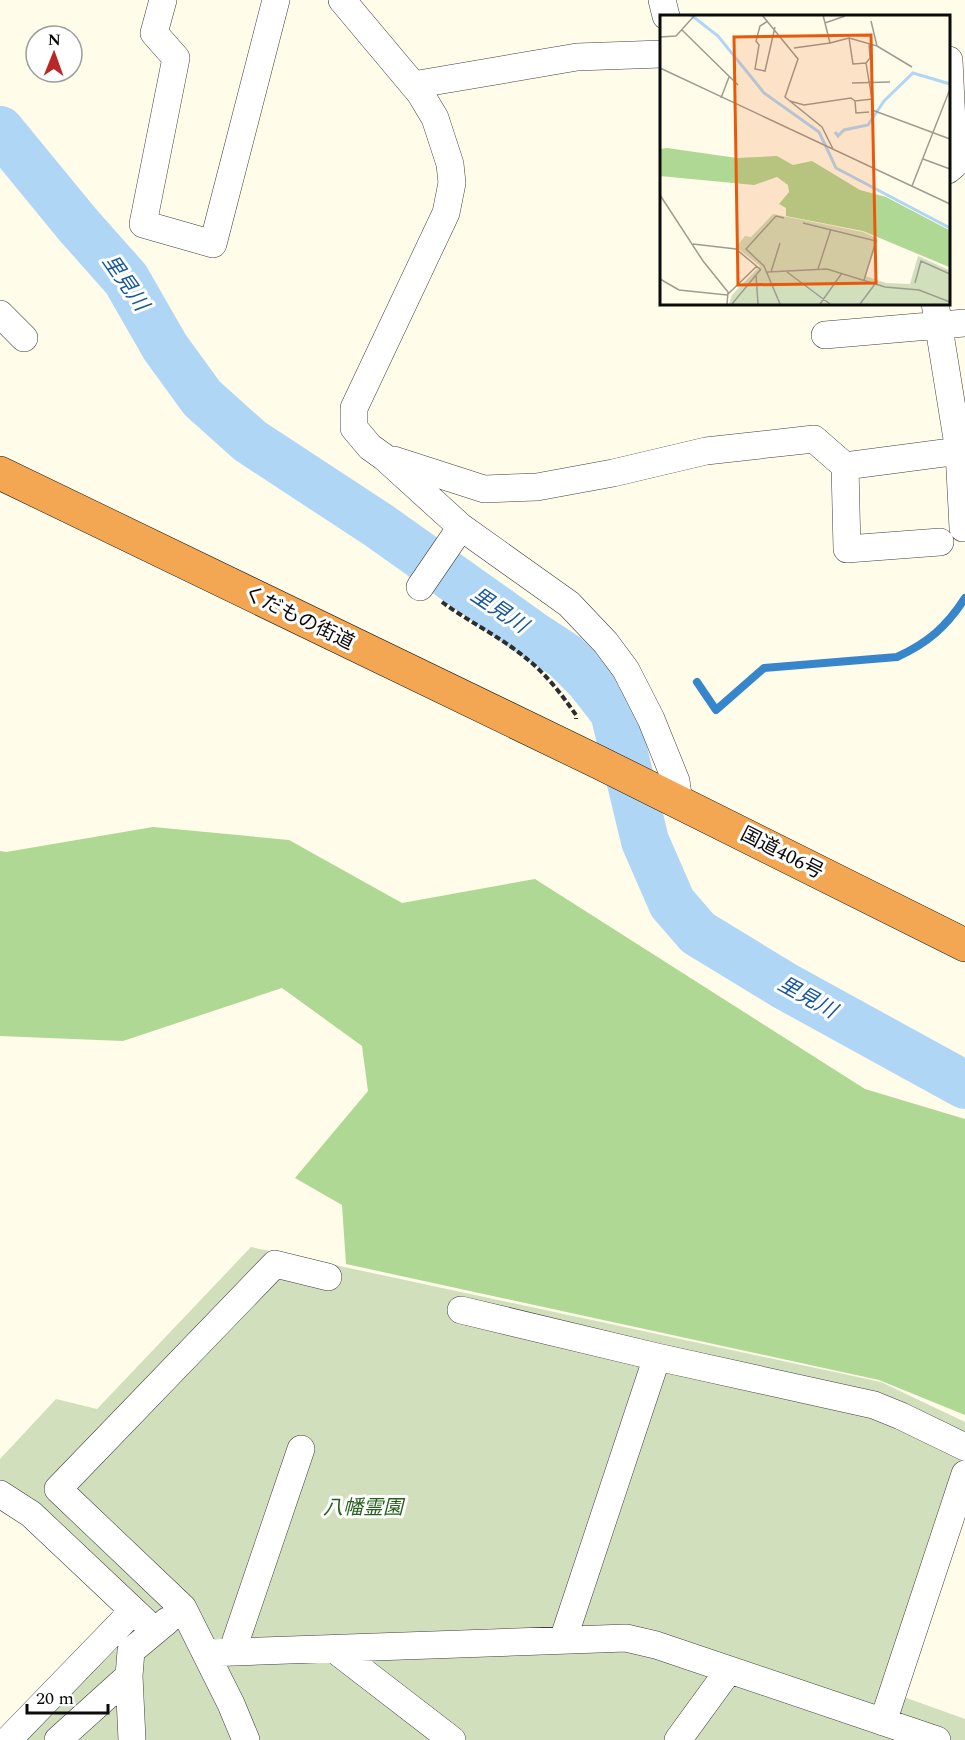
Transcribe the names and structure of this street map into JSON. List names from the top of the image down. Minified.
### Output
{"streets":{"highway":["くだもの街道","国道406号"]},"crossings":[["くだもの街道","国道406号"]],"water":["里見川"],"parks":["八幡霊園"],"scale_bar":"20 m","north":"top"}
